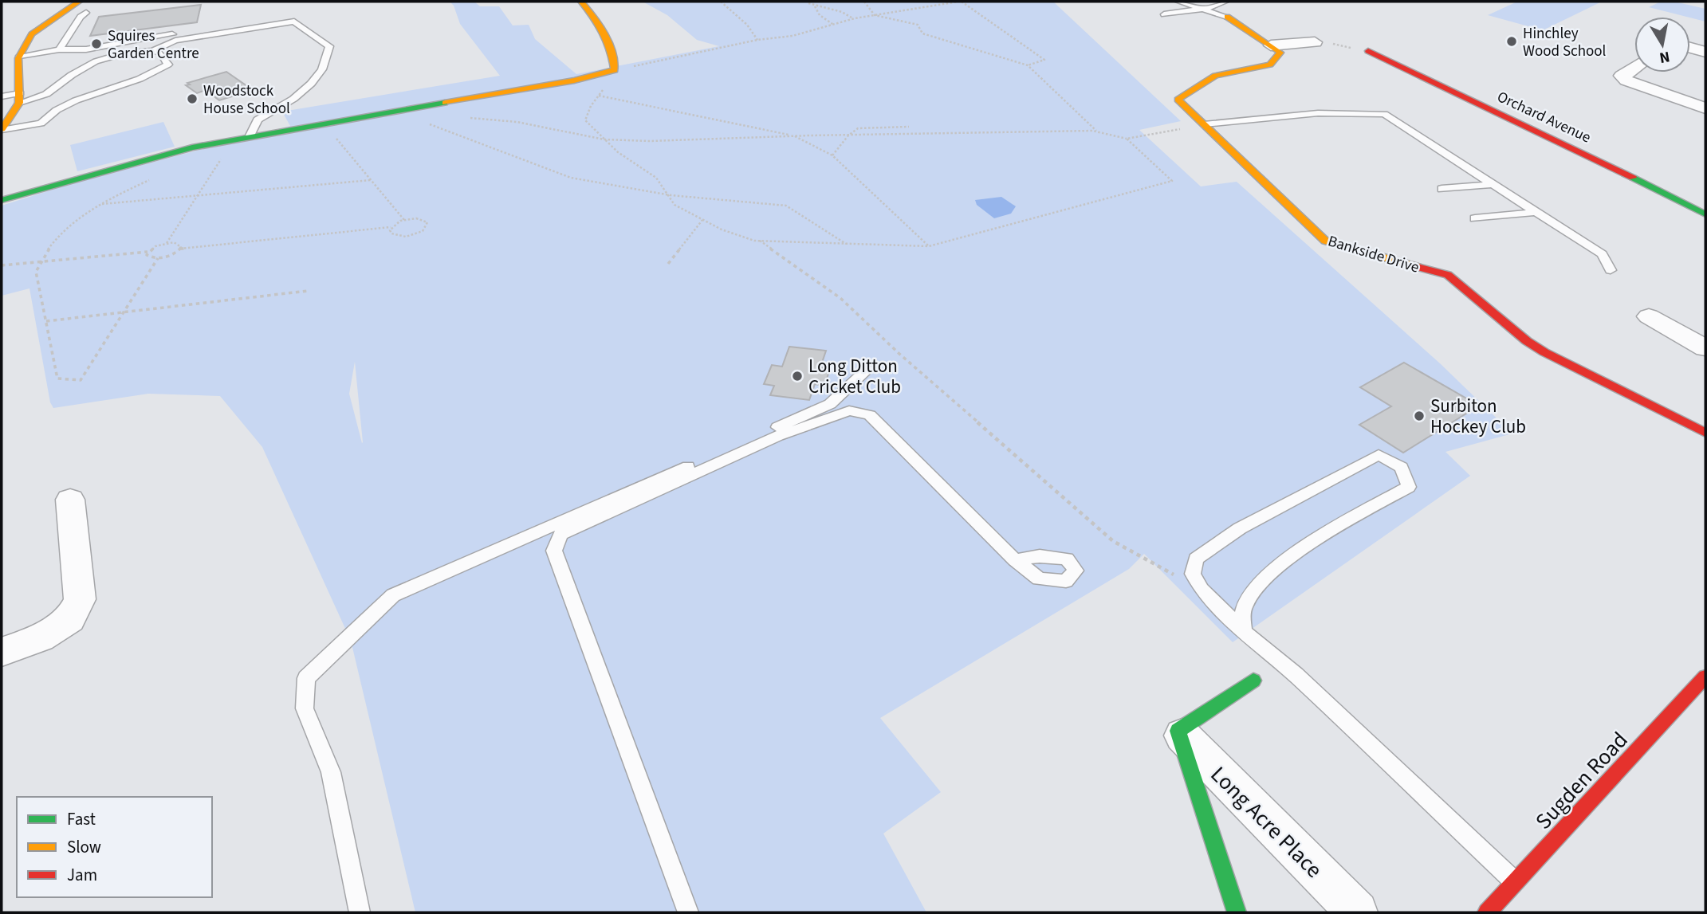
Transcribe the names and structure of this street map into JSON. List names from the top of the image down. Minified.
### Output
{"streets":{"street":["Orchard Avenue","Bankside Drive","Sugden Road","Long Acre Place"]},"places":["Hinchley Wood School","Squires Garden Centre","Woodstock House School","Long Ditton Cricket Club","Surbiton Hockey Club"],"legend":["Fast","Slow","Jam"],"north":"bottom"}
